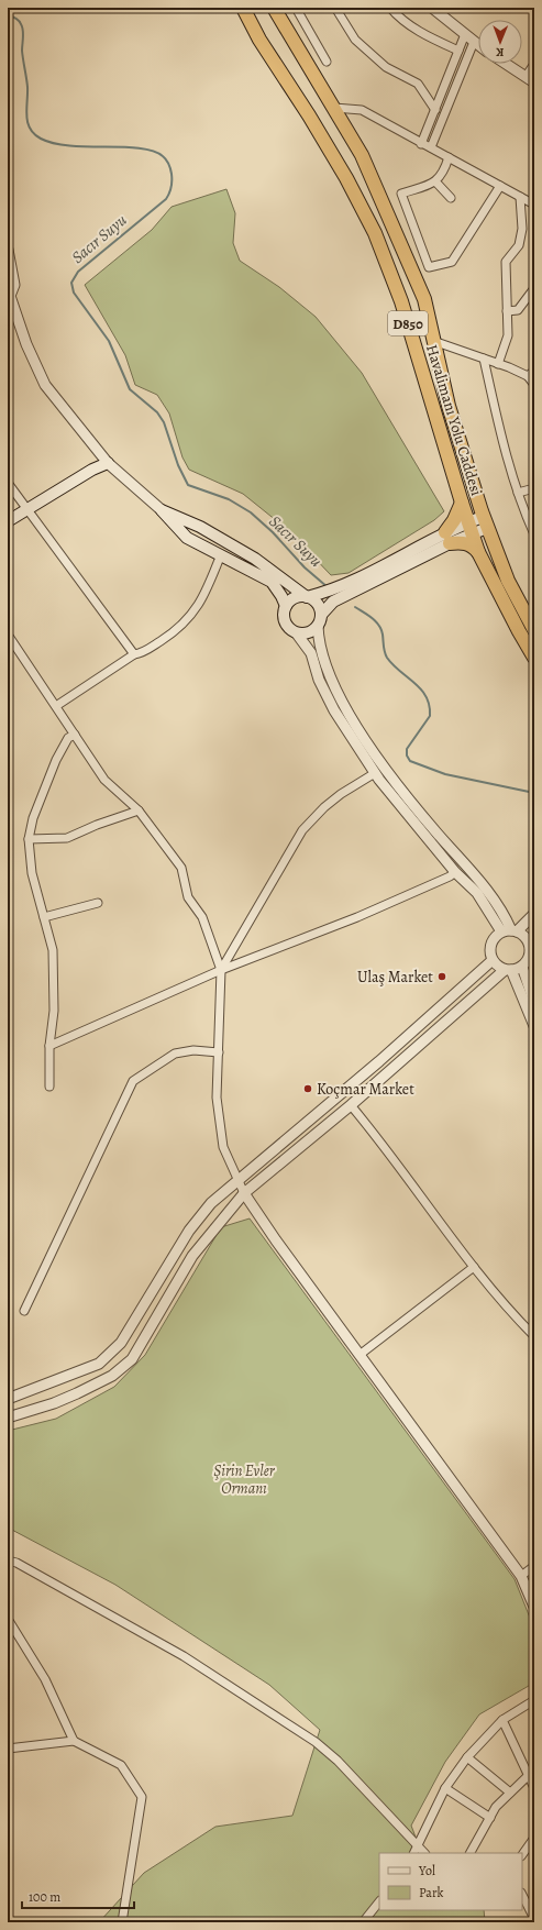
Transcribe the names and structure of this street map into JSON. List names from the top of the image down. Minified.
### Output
{"streets":{"highway":["D850","Havalimanı Yolu Caddesi"]},"water":["Sacır Suyu"],"parks":["Şirin Evler Ormanı"],"places":["Ulaş Market","Koçmar Market"],"legend":["Yol","Park"],"scale_bar":"100 m","north":"bottom"}
